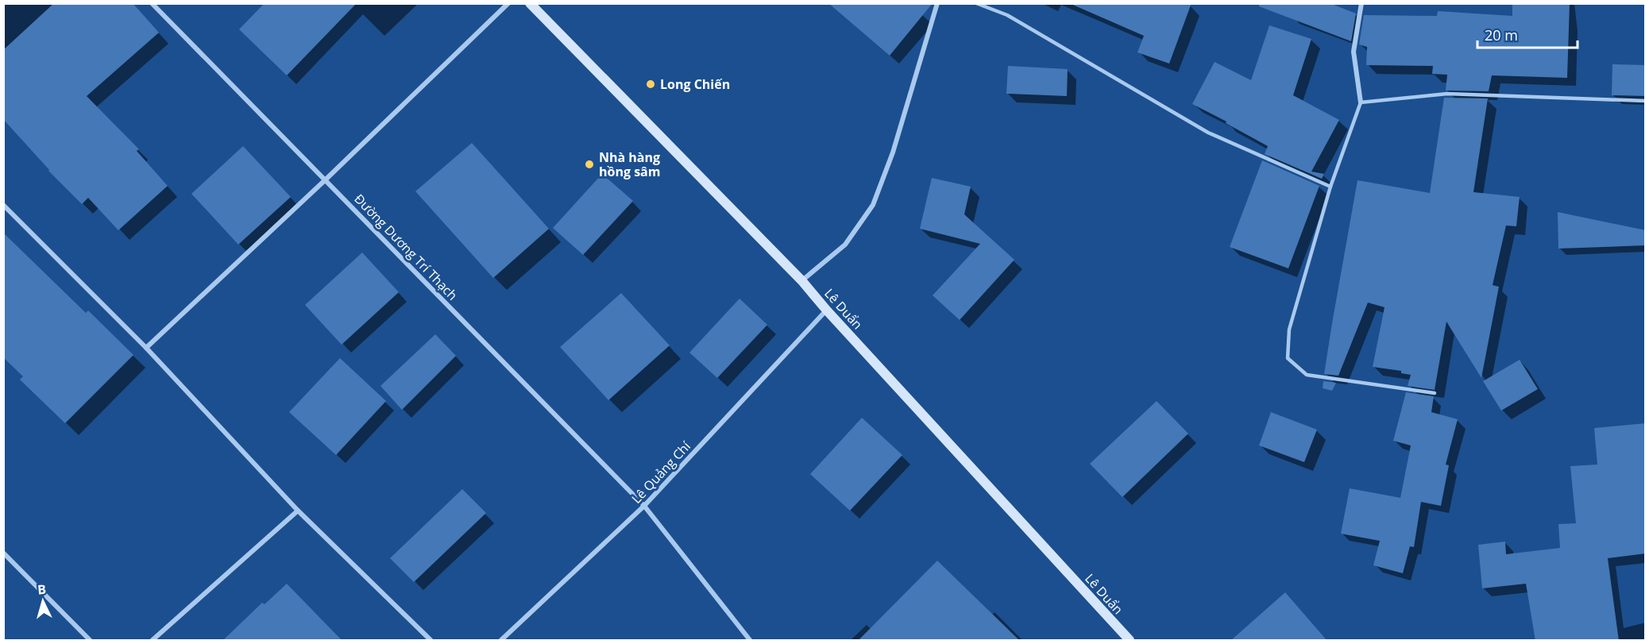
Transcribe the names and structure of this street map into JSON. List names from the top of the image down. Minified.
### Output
{"streets":{"main road":["Lê Duẩn"],"street":["Đường Dương Trí Thạch","Lê Quảng Chí"]},"crossings":[["Đường Dương Trí Thạch","Lê Quảng Chí"],["Lê Duẩn","Lê Quảng Chí"]],"places":["Long Chiến","Nhà hàng hồng sâm"],"scale_bar":"20 m","north":"top"}
